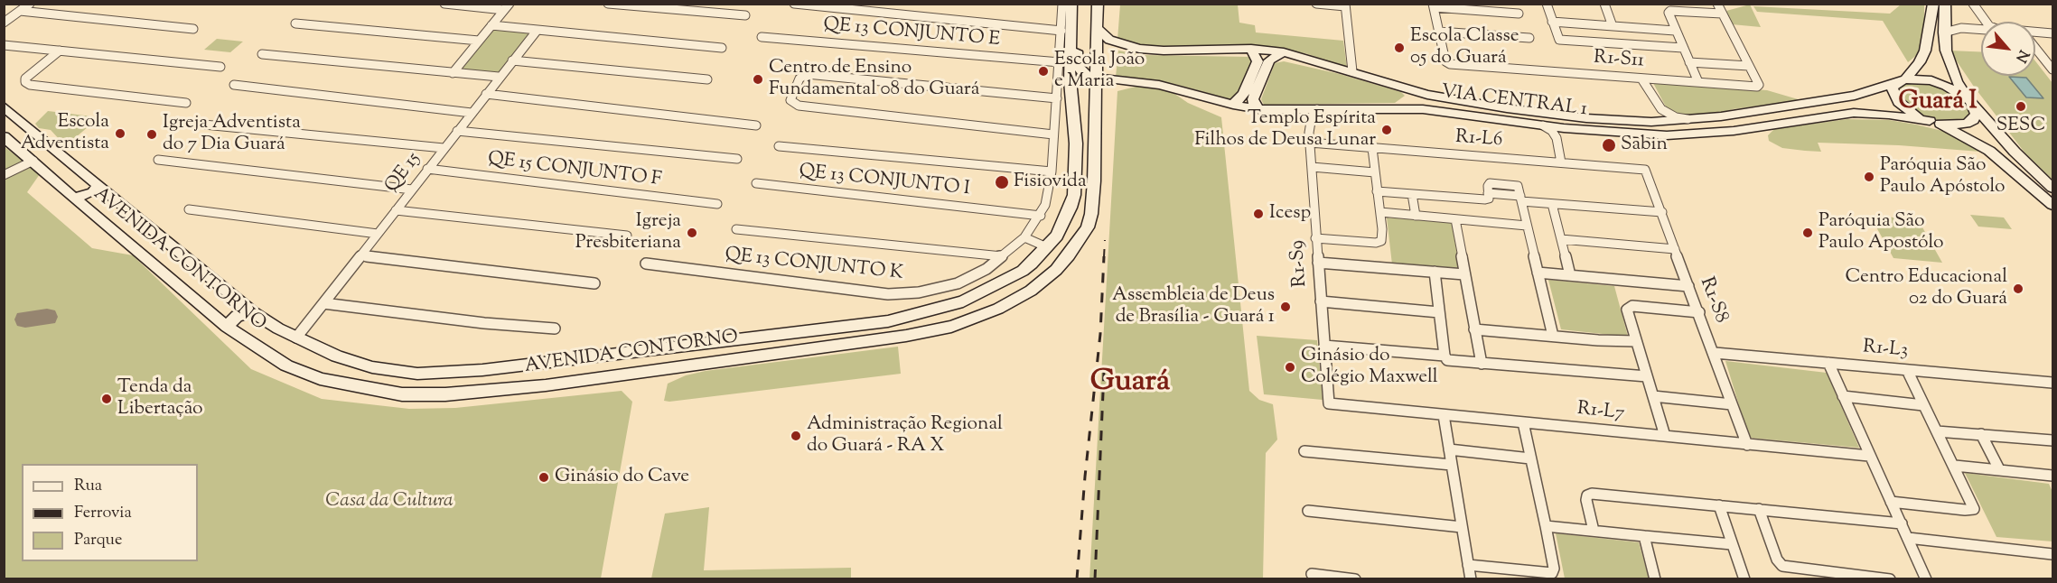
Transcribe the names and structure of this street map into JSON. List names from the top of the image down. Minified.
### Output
{"streets":{"main road":["VIA CENTRAL 1","AVENIDA CONTORNO"],"street":["QE 13 CONJUNTO E","R1-S11","R1-L6","QE 15 CONJUNTO F","QE 15","QE 13 CONJUNTO I","R1-S9","QE 13 CONJUNTO K","R1-S8","R1-L3","R1-L7"]},"crossings":[["VIA CENTRAL 1","AVENIDA CONTORNO"],["VIA CENTRAL 1","R1-S9"],["R1-L6","R1-S9"],["R1-L6","R1-S8"],["QE 15 CONJUNTO F","QE 15"],["QE 15","AVENIDA CONTORNO"],["QE 13 CONJUNTO I","QE 13 CONJUNTO K"],["R1-S9","R1-L7"],["R1-S8","R1-L3"],["R1-S8","R1-L7"]],"districts":["Guará I","Guará"],"parks":["Casa da Cultura"],"places":["Escola Classe 05 do Guará","Escola João e Maria","Centro de Ensino Fundamental 08 do Guará","SESC","Templo Espírita Filhos de Deusa Lunar","Escola Adventista","Igreja Adventista do 7 Dia Guará","Sabin","Paróquia São Paulo Apóstolo","Fisiovida","Icesp","Igreja Presbiteriana","Paróquia São Paulo Apostólo","Centro Educacional 02 do Guará","Assembleia de Deus de Brasília - Guará 1","Ginásio do Colégio Maxwell","Tenda da Libertação","Administração Regional do Guará - RA X","Ginásio do Cave"],"legend":["Rua","Ferrovia","Parque"],"north":"bottom right"}
